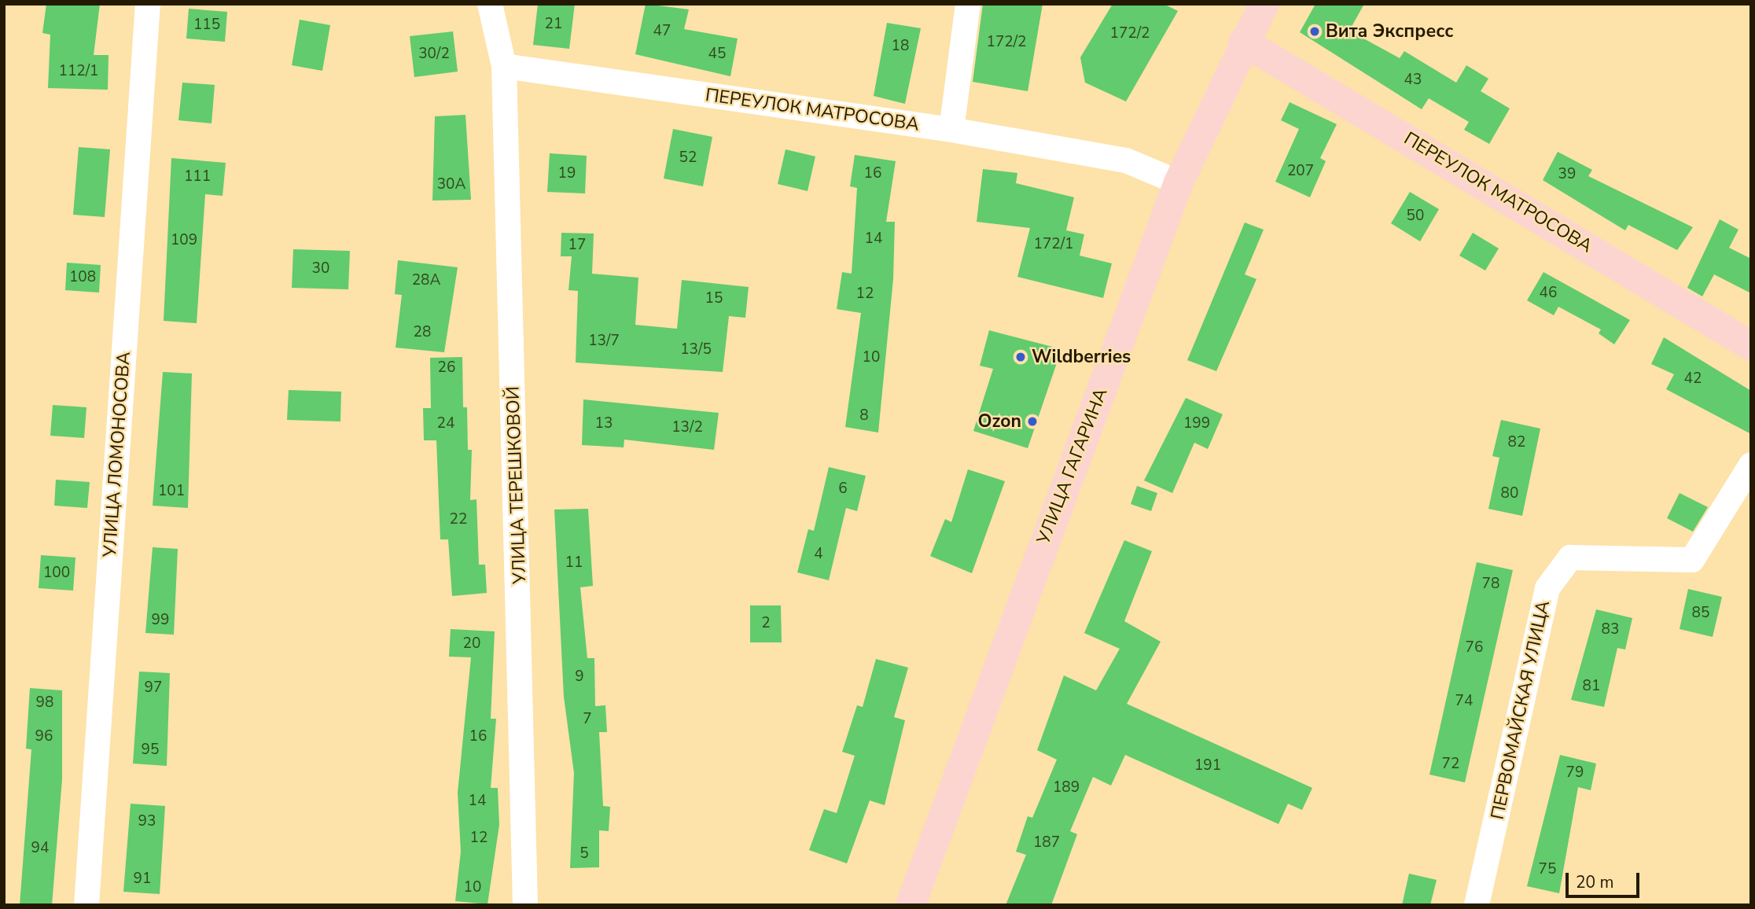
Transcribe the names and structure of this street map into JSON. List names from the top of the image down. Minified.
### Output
{"streets":{"main road":["ПЕРЕУЛОК МАТРОСОВА","УЛИЦА ГАГАРИНА"],"street":["УЛИЦА ЛОМОНОСОВА","УЛИЦА ТЕРЕШКОВОЙ","ПЕРВОМАЙСКАЯ УЛИЦА"]},"crossings":[["ПЕРЕУЛОК МАТРОСОВА","УЛИЦА ГАГАРИНА"],["ПЕРЕУЛОК МАТРОСОВА","УЛИЦА ТЕРЕШКОВОЙ"]],"places":["Вита Экспресс","Wildberries","Ozon"],"house_numbers":["21","115","47","172/2","172/2","18","30/2","45","112/1","43","52","207","19","16","39","111","30А","50","14","109","172/1","17","30","108","28А","46","12","15","28","13/7","13/5","10","26","42","8","24","13","199","13/2","82","6","101","80","22","4","11","100","78","85","99","2","83","20","76","9","81","97","74","98","7","96","16","95","72","191","79","189","14","93","12","187","94","5","75","91","10"],"scale_bar":"20 m"}
